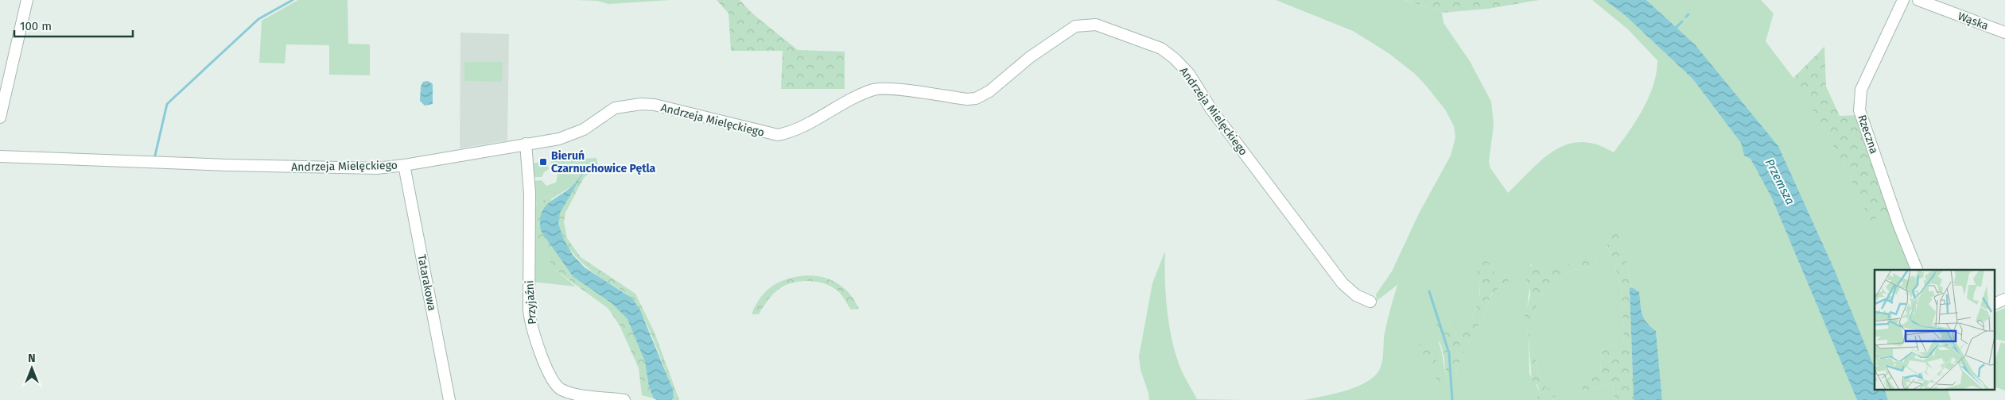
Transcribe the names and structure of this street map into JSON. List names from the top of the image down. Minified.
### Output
{"streets":{"street":["Wąska","Andrzeja Mielęckiego","Rzeczna","Tatarakowa","Przyjaźni"]},"crossings":[["Andrzeja Mielęckiego","Tatarakowa"],["Andrzeja Mielęckiego","Przyjaźni"]],"water":["Przemsza"],"places":{"transit":["Bieruń Czarnuchowice Pętla"]},"scale_bar":"100 m","north":"top"}
